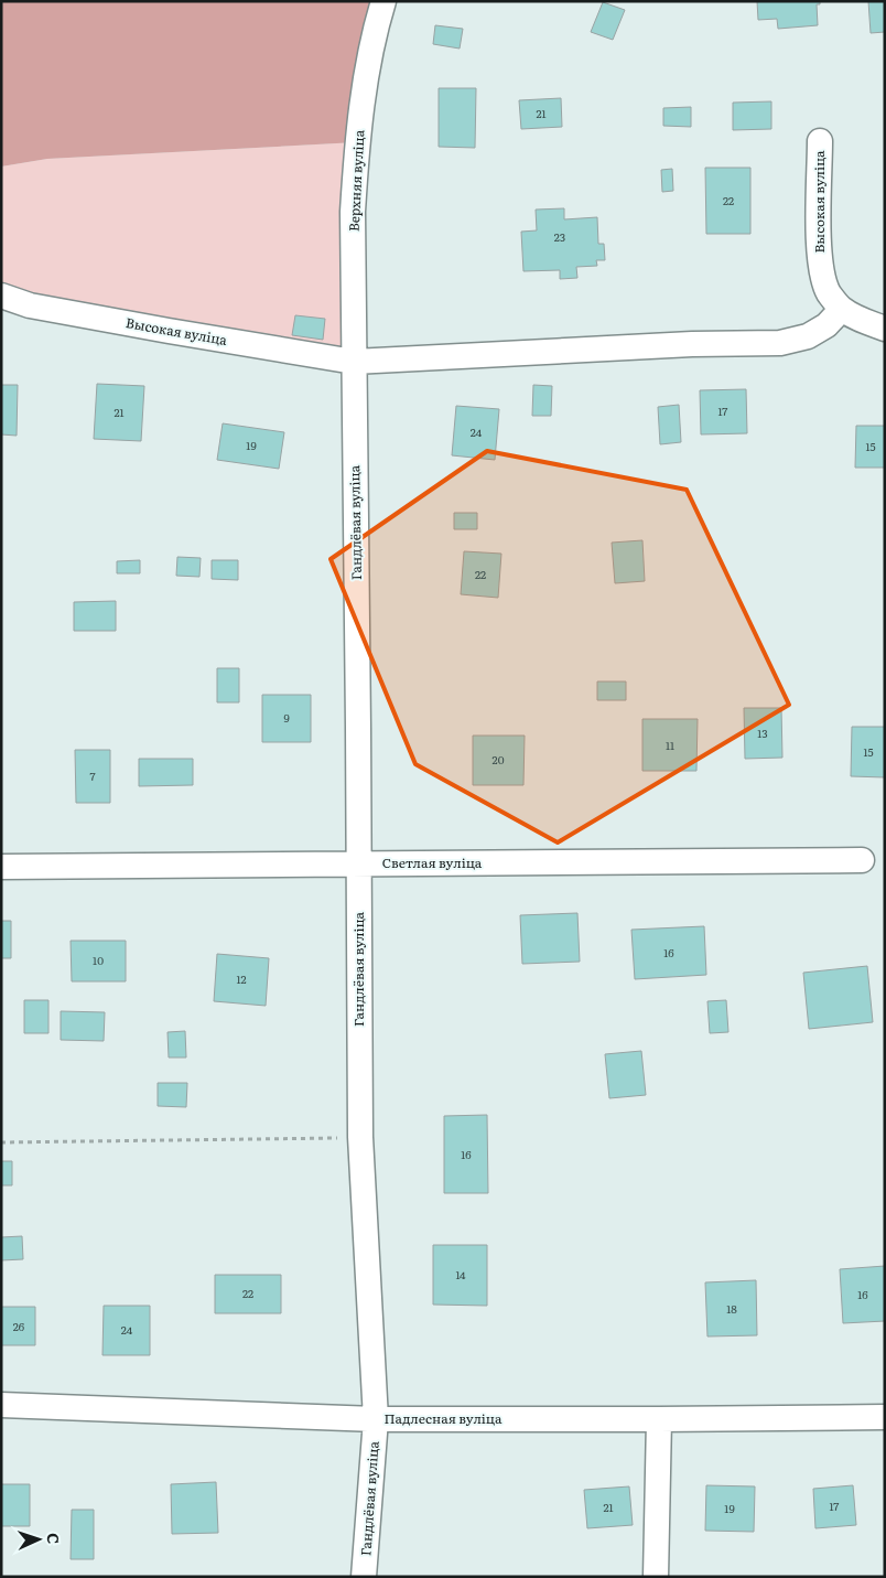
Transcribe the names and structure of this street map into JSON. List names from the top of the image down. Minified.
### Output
{"streets":{"street":["Верхняя вуліца","Высокая вуліца","Гандлёвая вуліца","Светлая вуліца","Падлесная вуліца"]},"crossings":[["Верхняя вуліца","Высокая вуліца"],["Верхняя вуліца","Гандлёвая вуліца"],["Высокая вуліца","Гандлёвая вуліца"],["Гандлёвая вуліца","Светлая вуліца"],["Гандлёвая вуліца","Падлесная вуліца"]],"house_numbers":["21","22","23","17","21","24","19","15","22","9","13","11","15","20","7","16","10","12","16","14","22","16","18","26","24","17","21","19"],"north":"right"}
